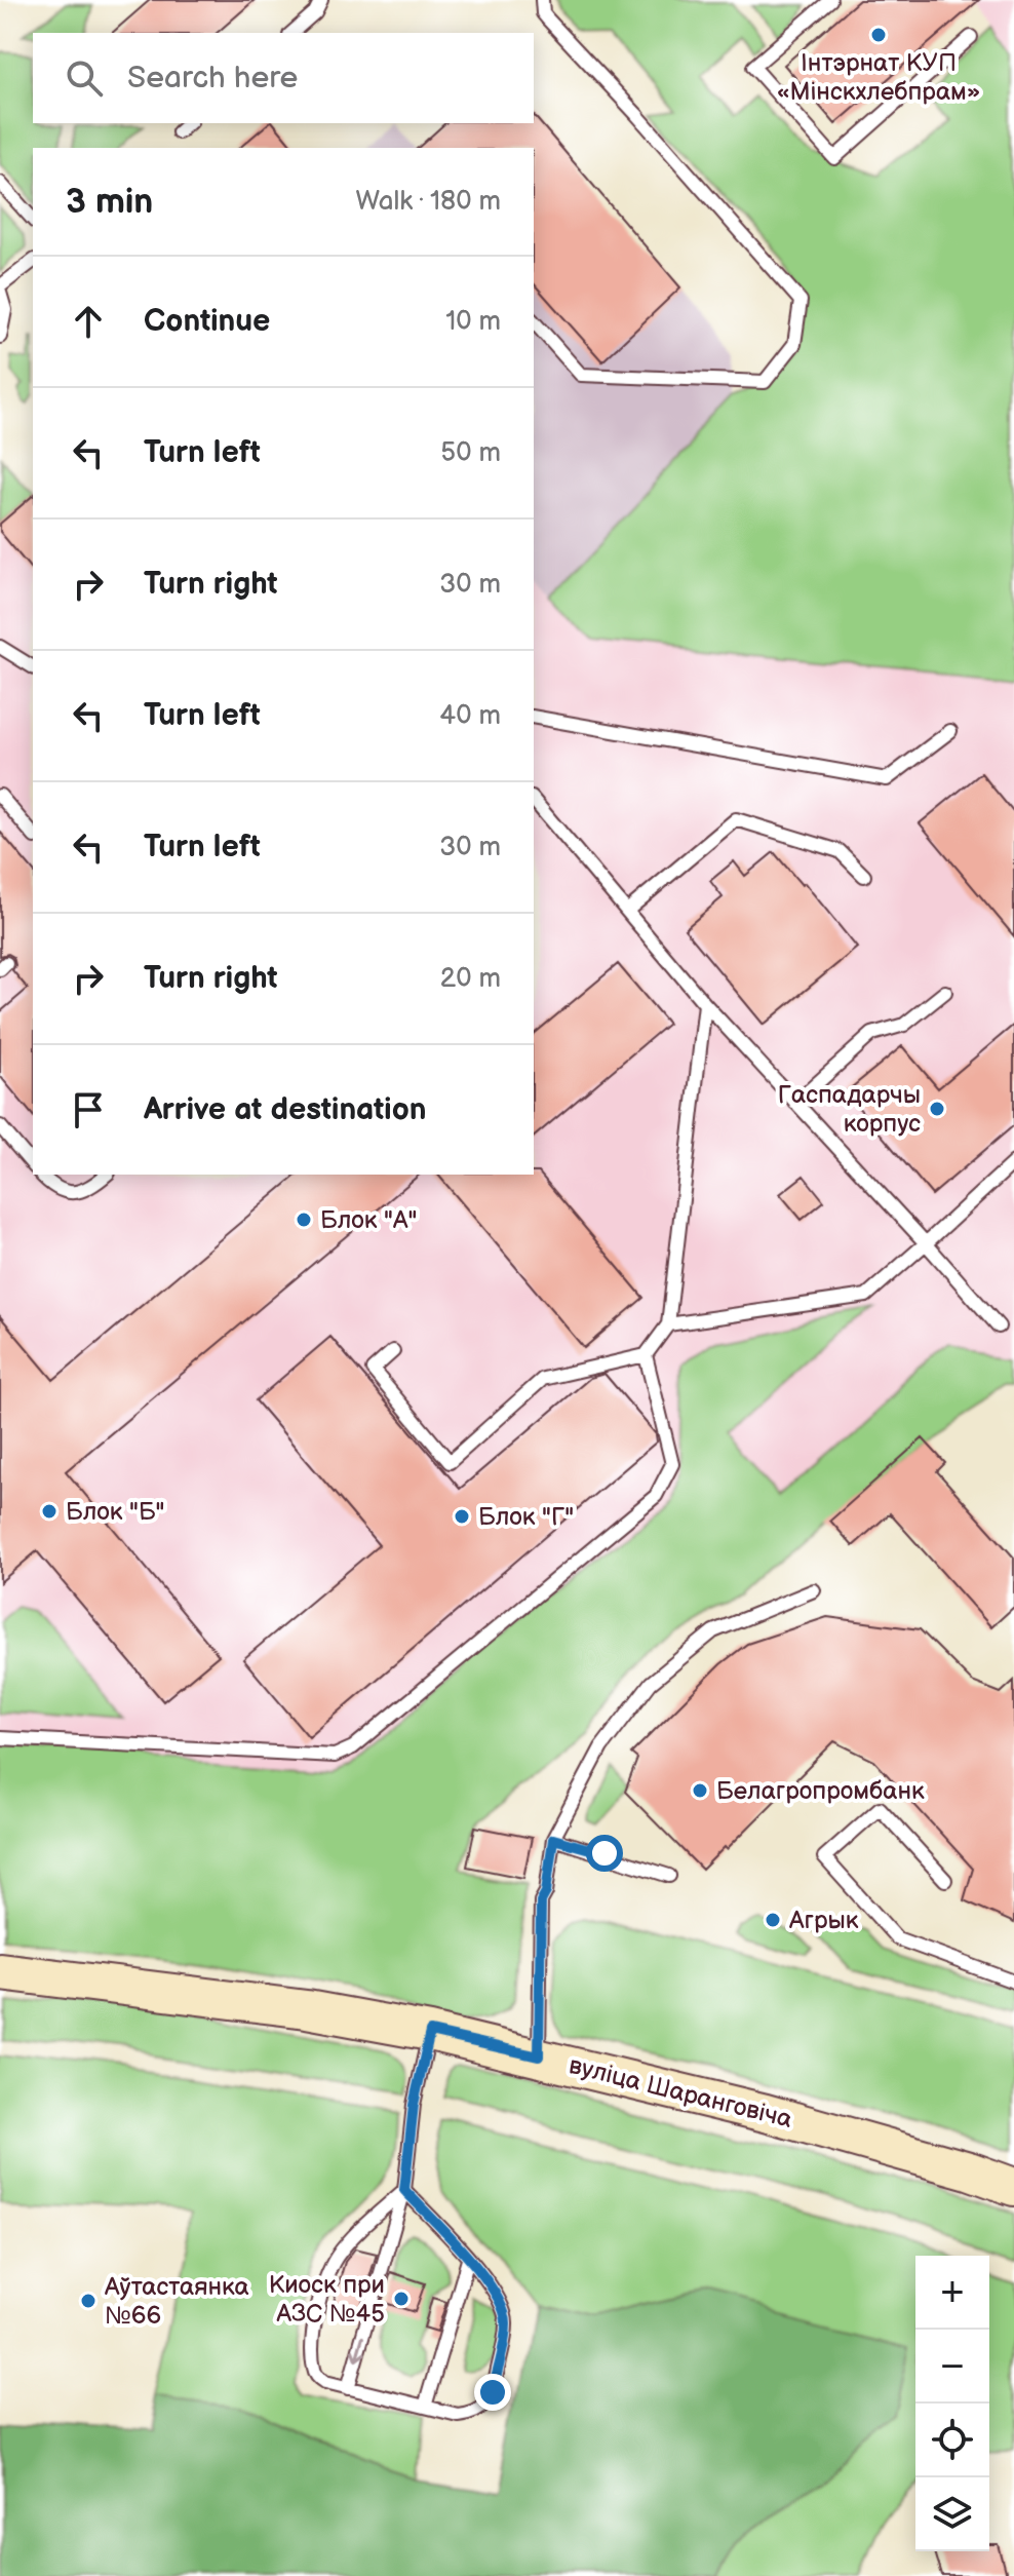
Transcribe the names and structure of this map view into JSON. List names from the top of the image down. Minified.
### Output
{"streets":{"main road":["вуліца Шаранговіча"]},"places":["Інтэрнат КУП «Мінскхлебпрам»","Гаспадарчы корпус","Блок \"А\"","Блок \"Б\"","Блок \"Г\"","Белагропромбанк","Агрык","Киоск при АЗС №45","Аўтастаянка №66"],"page":{"search":"Search here","heading":["3 min","Walk · 180 m"],"list":[["Continue","10 m"],["Turn left","50 m"],["Turn right","30 m"],["Turn left","40 m"],["Turn left","30 m"],["Turn right","20 m"],"Arrive at destination"],"map_buttons":["+","−"]}}
